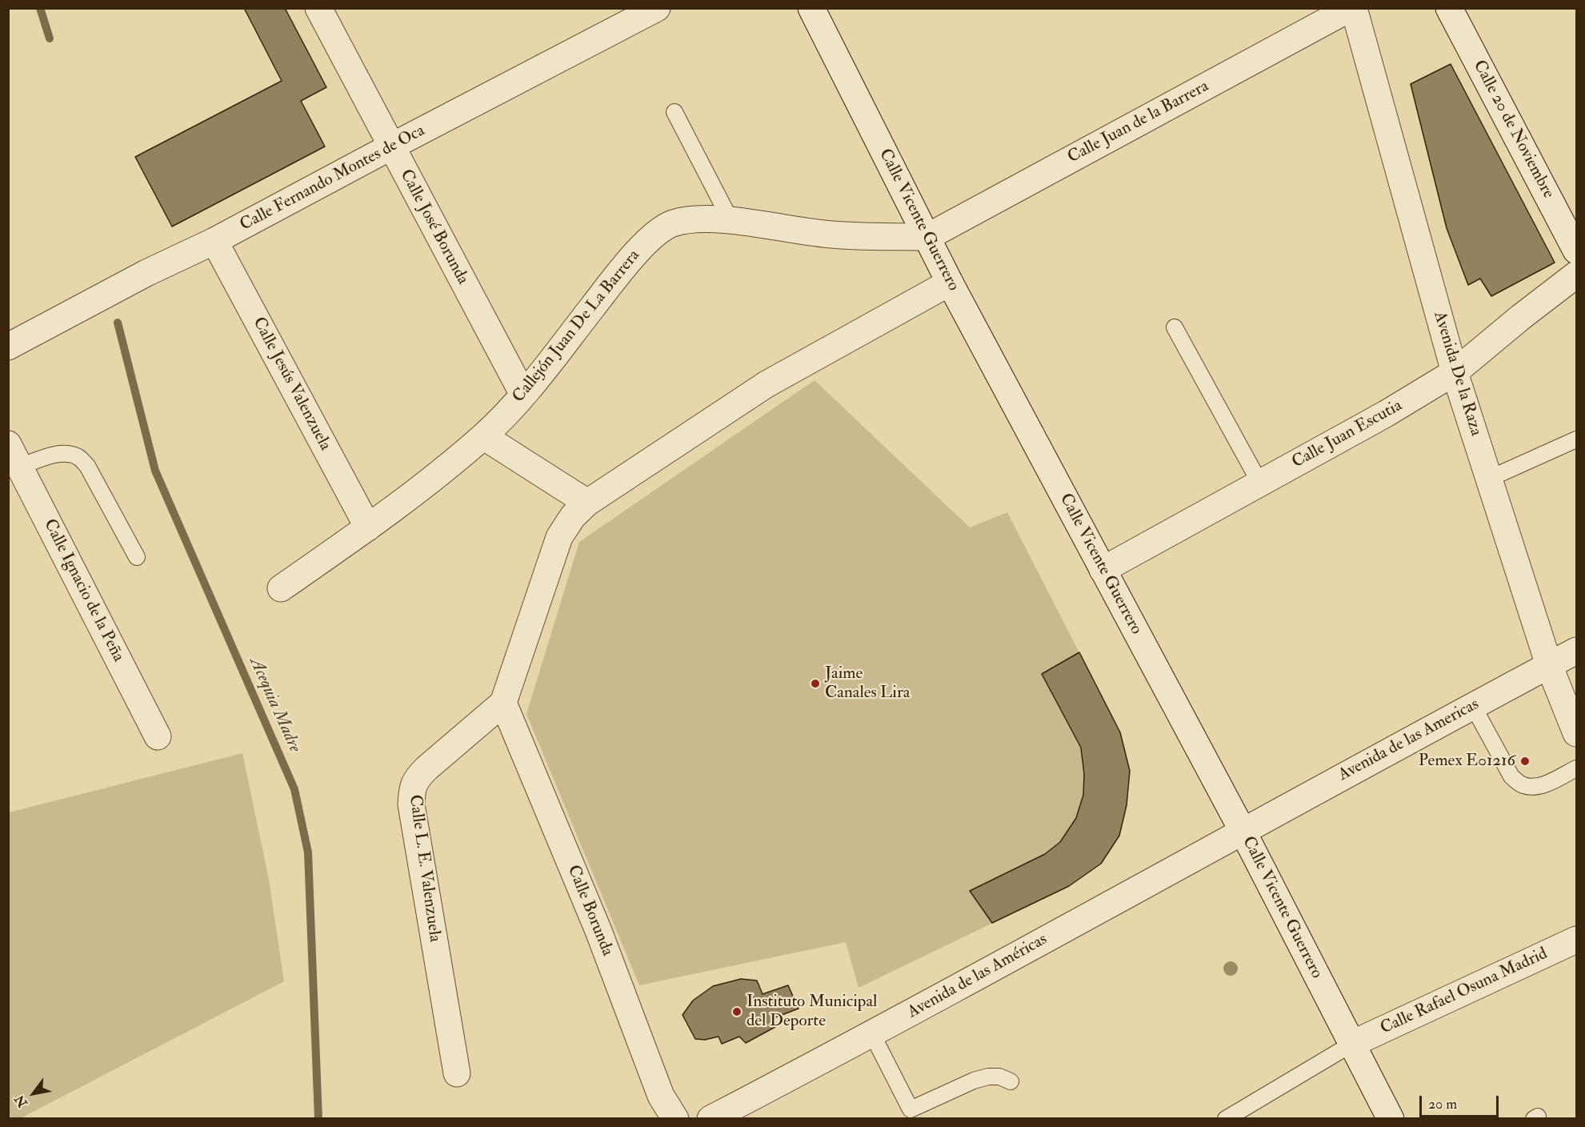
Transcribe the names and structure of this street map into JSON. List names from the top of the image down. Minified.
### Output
{"streets":{"street":["Calle Juan de la Barrera","Calle 20 de Noviembre","Calle Fernando Montes de Oca","Calle Vicente Guerrero","Calle José Borunda","Callejón Juan De La Barrera","Avenida De la Raza","Calle Jesús Valenzuela","Calle Juan Escutia","Calle Ignacio de la Peña","Avenida de las Americas","Calle L. E. Valenzuela","Calle Borunda","Avenida de las Américas","Calle Rafael Osuna Madrid"]},"crossings":[["Calle Juan de la Barrera","Calle Vicente Guerrero"],["Calle Juan de la Barrera","Callejón Juan De La Barrera"],["Calle Juan de la Barrera","Avenida De la Raza"],["Calle Fernando Montes de Oca","Calle José Borunda"],["Calle Fernando Montes de Oca","Calle Jesús Valenzuela"],["Calle Vicente Guerrero","Callejón Juan De La Barrera"],["Calle Vicente Guerrero","Calle Juan Escutia"],["Calle Vicente Guerrero","Avenida de las Americas"],["Calle Vicente Guerrero","Avenida de las Américas"],["Calle Vicente Guerrero","Calle Rafael Osuna Madrid"],["Calle José Borunda","Callejón Juan De La Barrera"],["Callejón Juan De La Barrera","Calle Jesús Valenzuela"],["Avenida De la Raza","Calle Juan Escutia"],["Avenida De la Raza","Avenida de las Americas"],["Avenida de las Americas","Avenida de las Américas"],["Calle L. E. Valenzuela","Calle Borunda"]],"water":["Acequia Madre"],"places":["Jaime Canales Lira","Pemex E01216","Instituto Municipal del Deporte"],"scale_bar":"20 m","north":"bottom left"}
